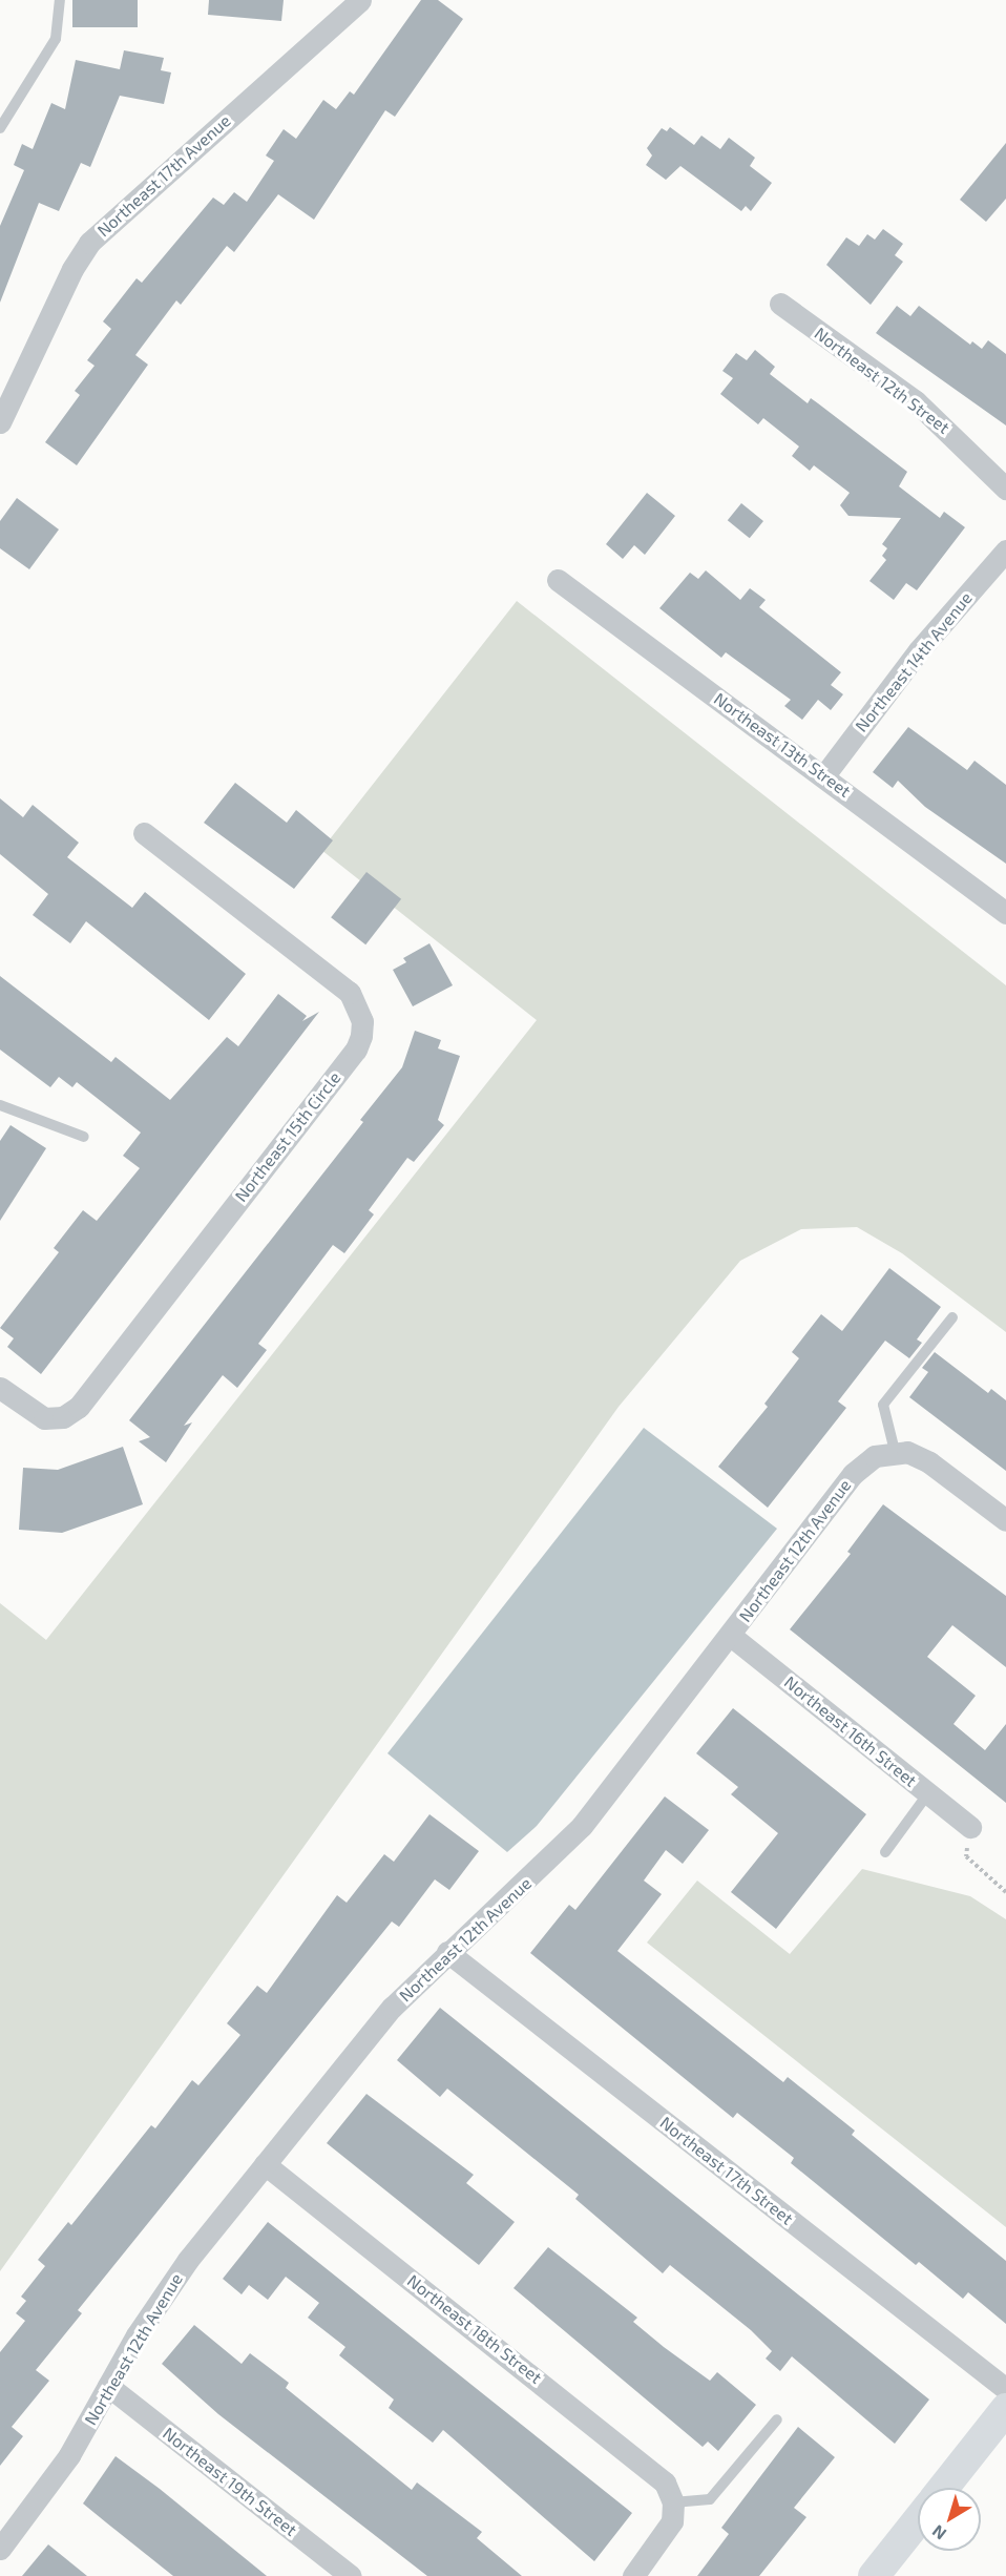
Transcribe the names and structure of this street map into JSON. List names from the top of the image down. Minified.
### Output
{"streets":{"street":["Northeast 17th Avenue","Northeast 12th Street","Northeast 14th Avenue","Northeast 13th Street","Northeast 15th Circle","Northeast 12th Avenue","Northeast 16th Street","Northeast 17th Street","Northeast 18th Street","Northeast 19th Street"]},"crossings":[["Northeast 14th Avenue","Northeast 13th Street"],["Northeast 12th Avenue","Northeast 16th Street"],["Northeast 12th Avenue","Northeast 17th Street"],["Northeast 12th Avenue","Northeast 18th Street"],["Northeast 12th Avenue","Northeast 19th Street"]],"north":"bottom left"}
